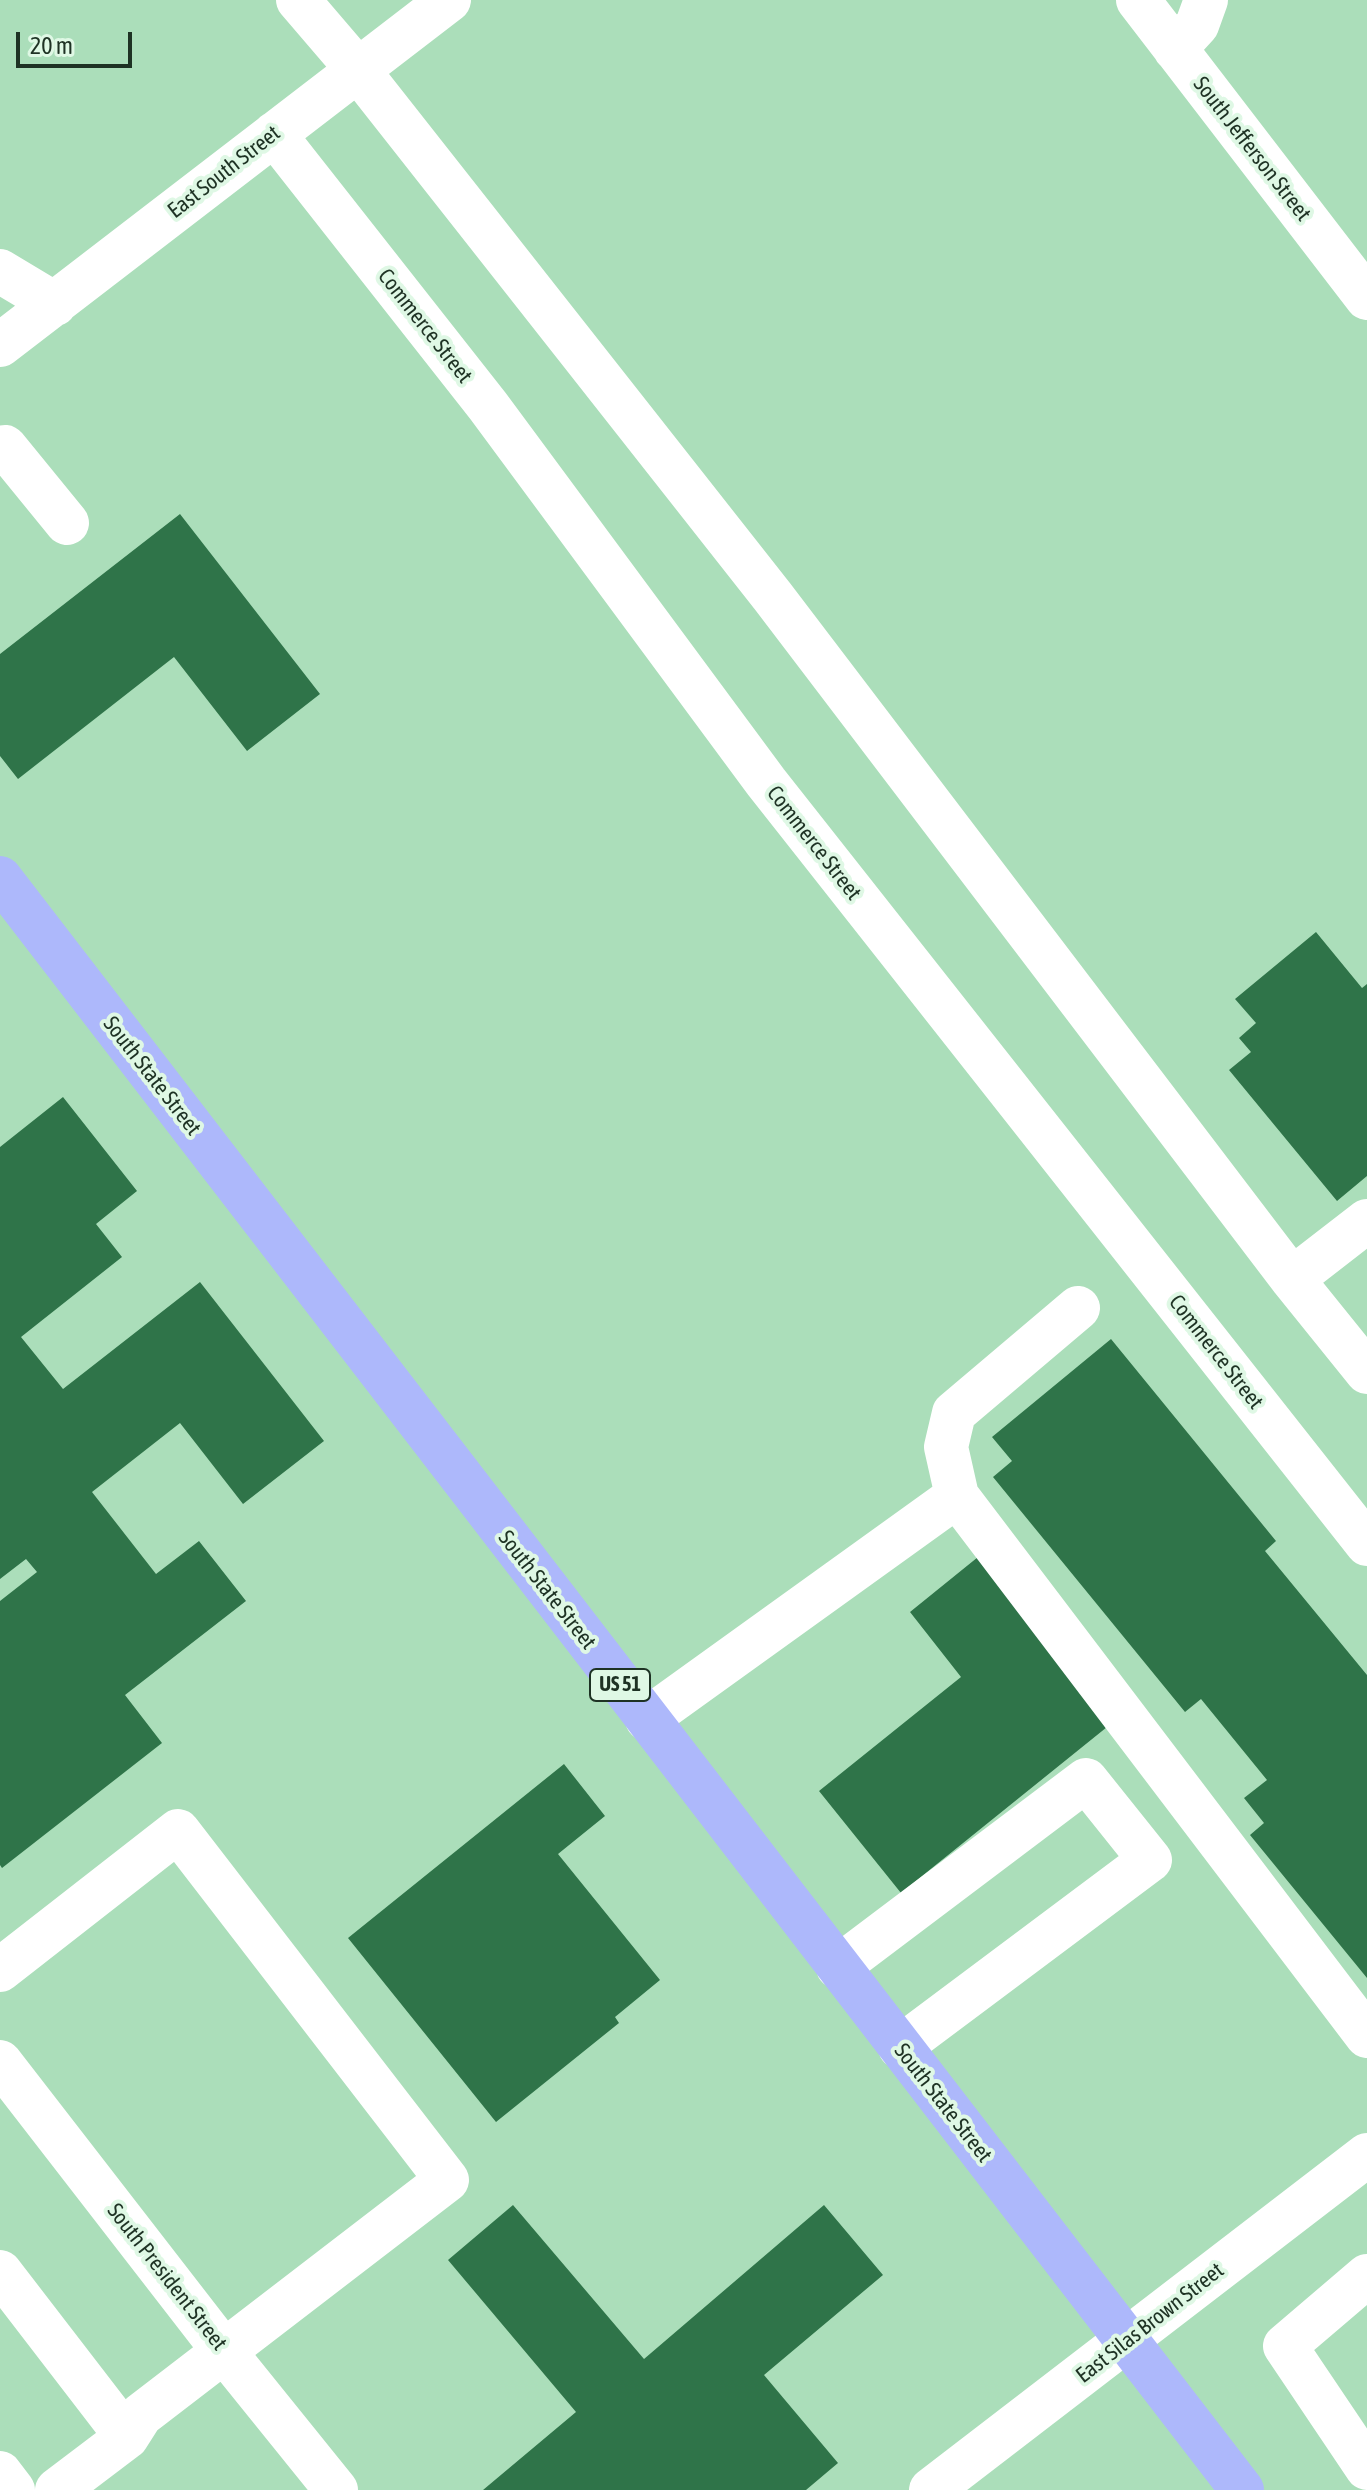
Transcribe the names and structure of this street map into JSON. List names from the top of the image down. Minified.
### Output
{"streets":{"main road":["South State Street","US 51"],"street":["South Jefferson Street","East South Street","Commerce Street","South President Street","East Silas Brown Street"]},"crossings":[["East South Street","Commerce Street"],["South State Street","East Silas Brown Street"]],"scale_bar":"20 m"}
